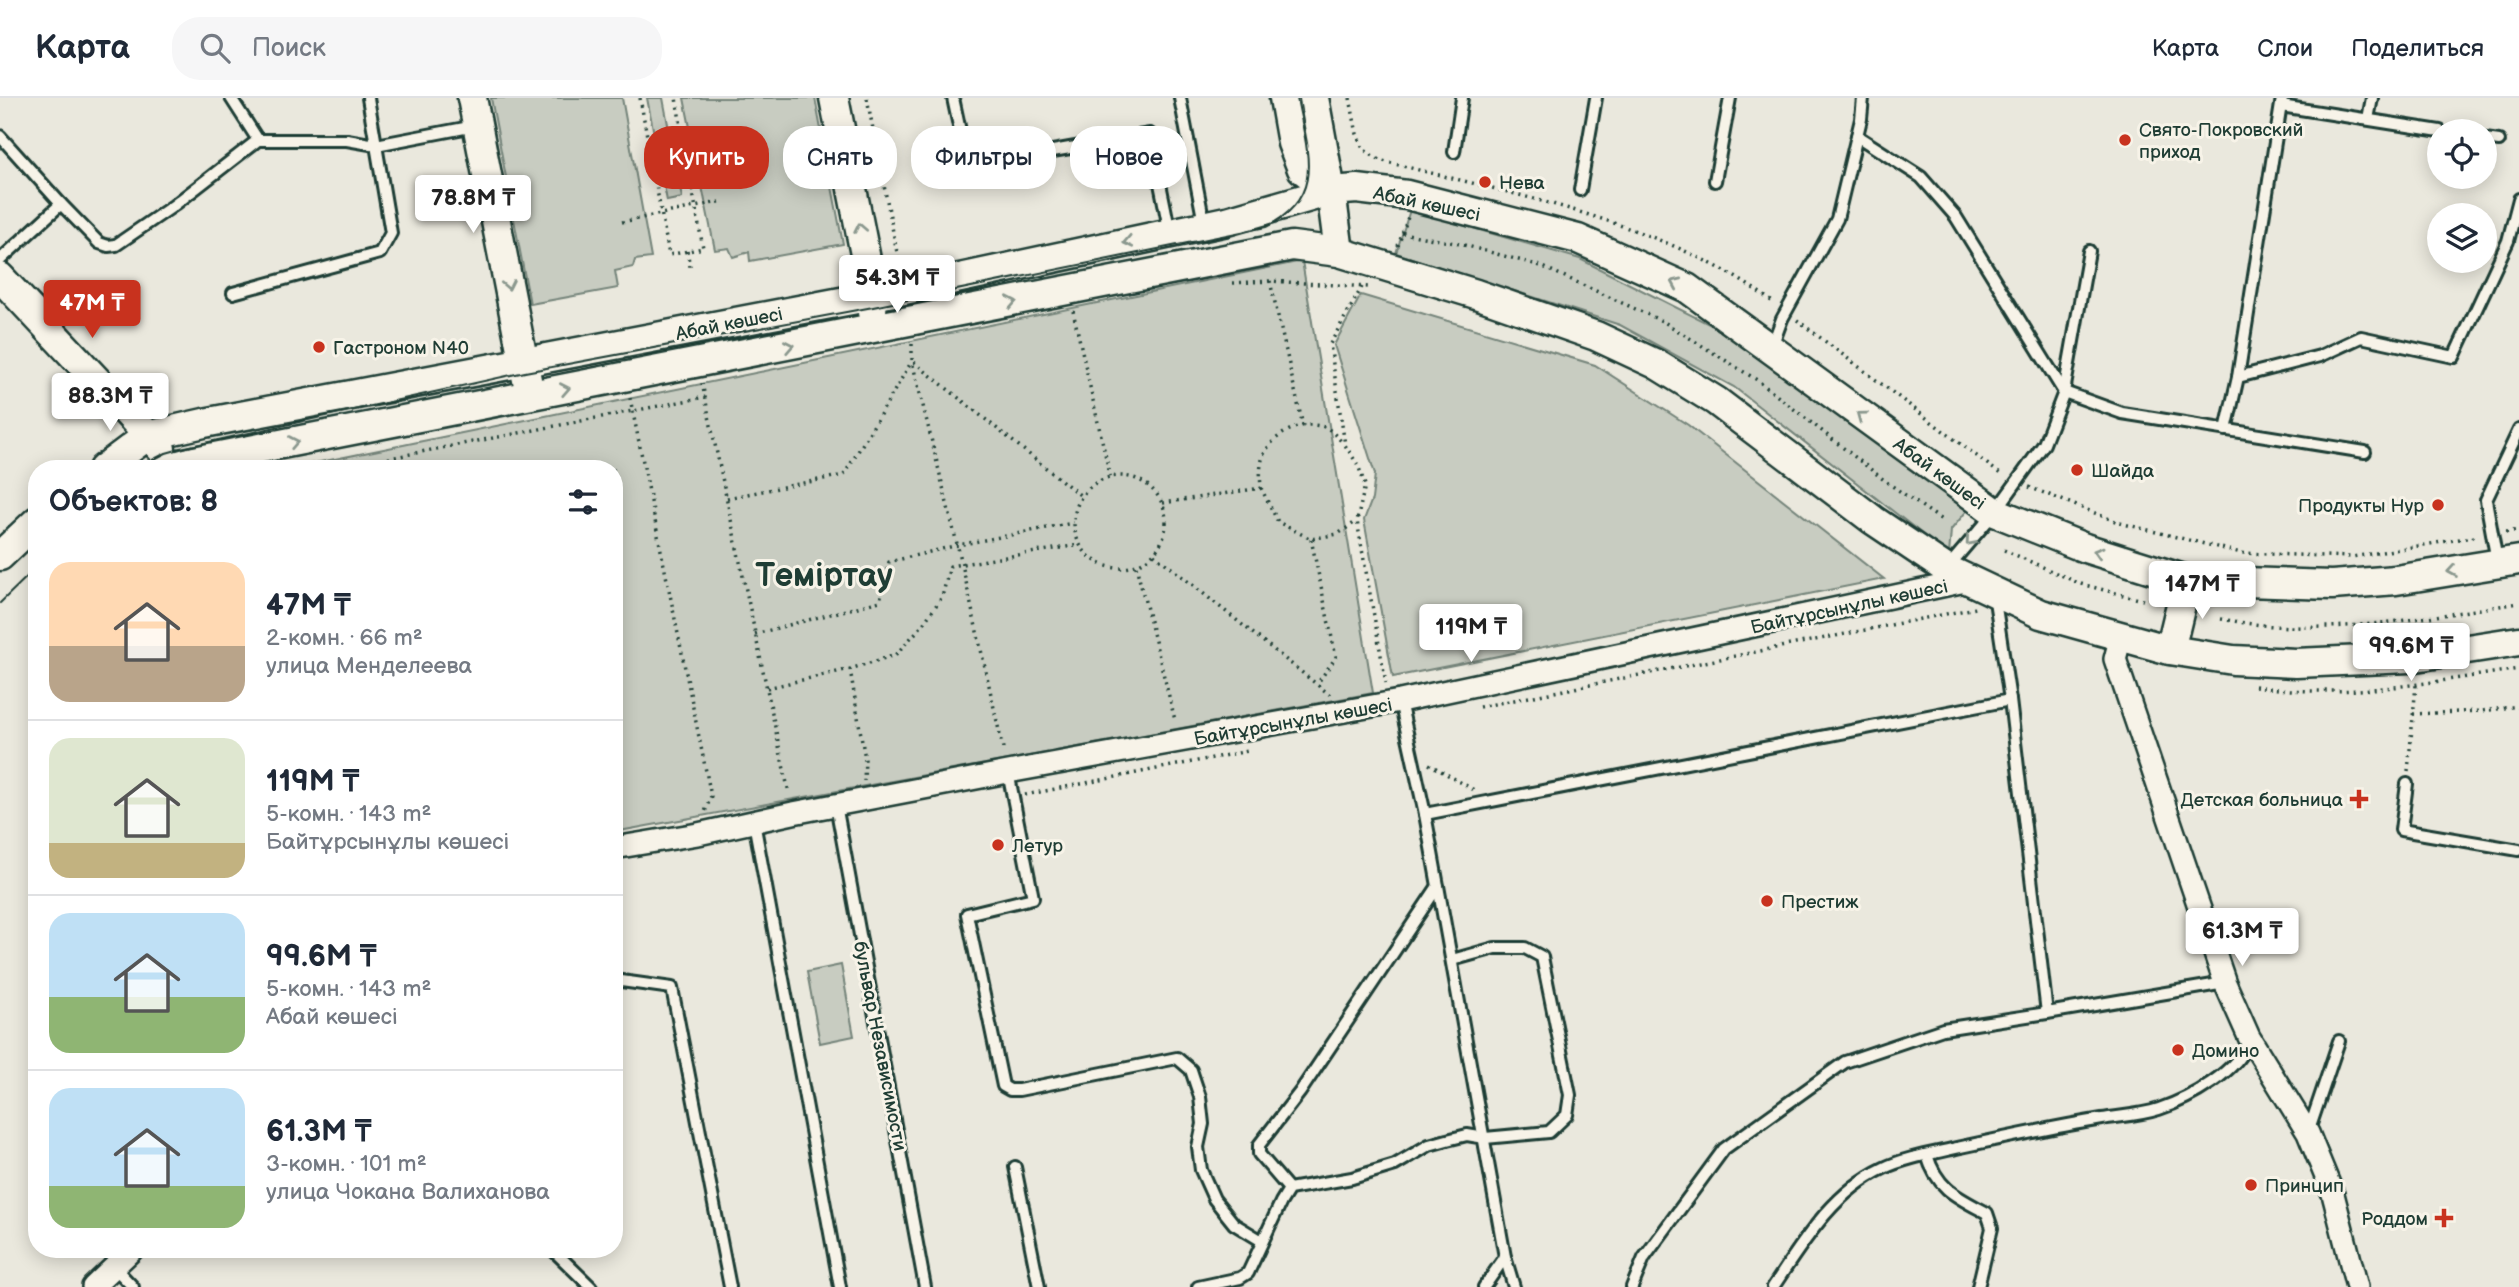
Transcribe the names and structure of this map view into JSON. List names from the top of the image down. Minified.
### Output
{"streets":{"street":["Абай көшесі","Байтұрсынұлы көшесі"],"lane":["бульвар Независимости"]},"crossings":[["Абай көшесі","Байтұрсынұлы көшесі"],["Байтұрсынұлы көшесі","бульвар Независимости"]],"districts":["Теміртау"],"places":{"other":["Свято-Покровский приход","Нева","Гастроном N40","Шайда","Продукты Нур","Летур","Престиж","Домино","Принцип"],"health":["Детская больница","Роддом"]},"page":{"header":"Карта","search":"Поиск","nav":["Карта","Слои","Поделиться"],"chip":["Купить","Снять","Фильтры","Новое"],"price":["78.8M ₸","54.3M ₸","47M ₸","88.3M ₸","147M ₸","119M ₸","99.6M ₸","61.3M ₸"],"heading":"Объектов: 8","list":[{"name":"47M ₸","note":"2-комн. · 66 m² · улица Менделеева"},{"name":"119M ₸","note":"5-комн. · 143 m² · Байтұрсынұлы көшесі"},{"name":"99.6M ₸","note":"5-комн. · 143 m² · Абай көшесі"},{"name":"61.3M ₸","note":"3-комн. · 101 m² · улица Чокана Валиханова"}]}}
